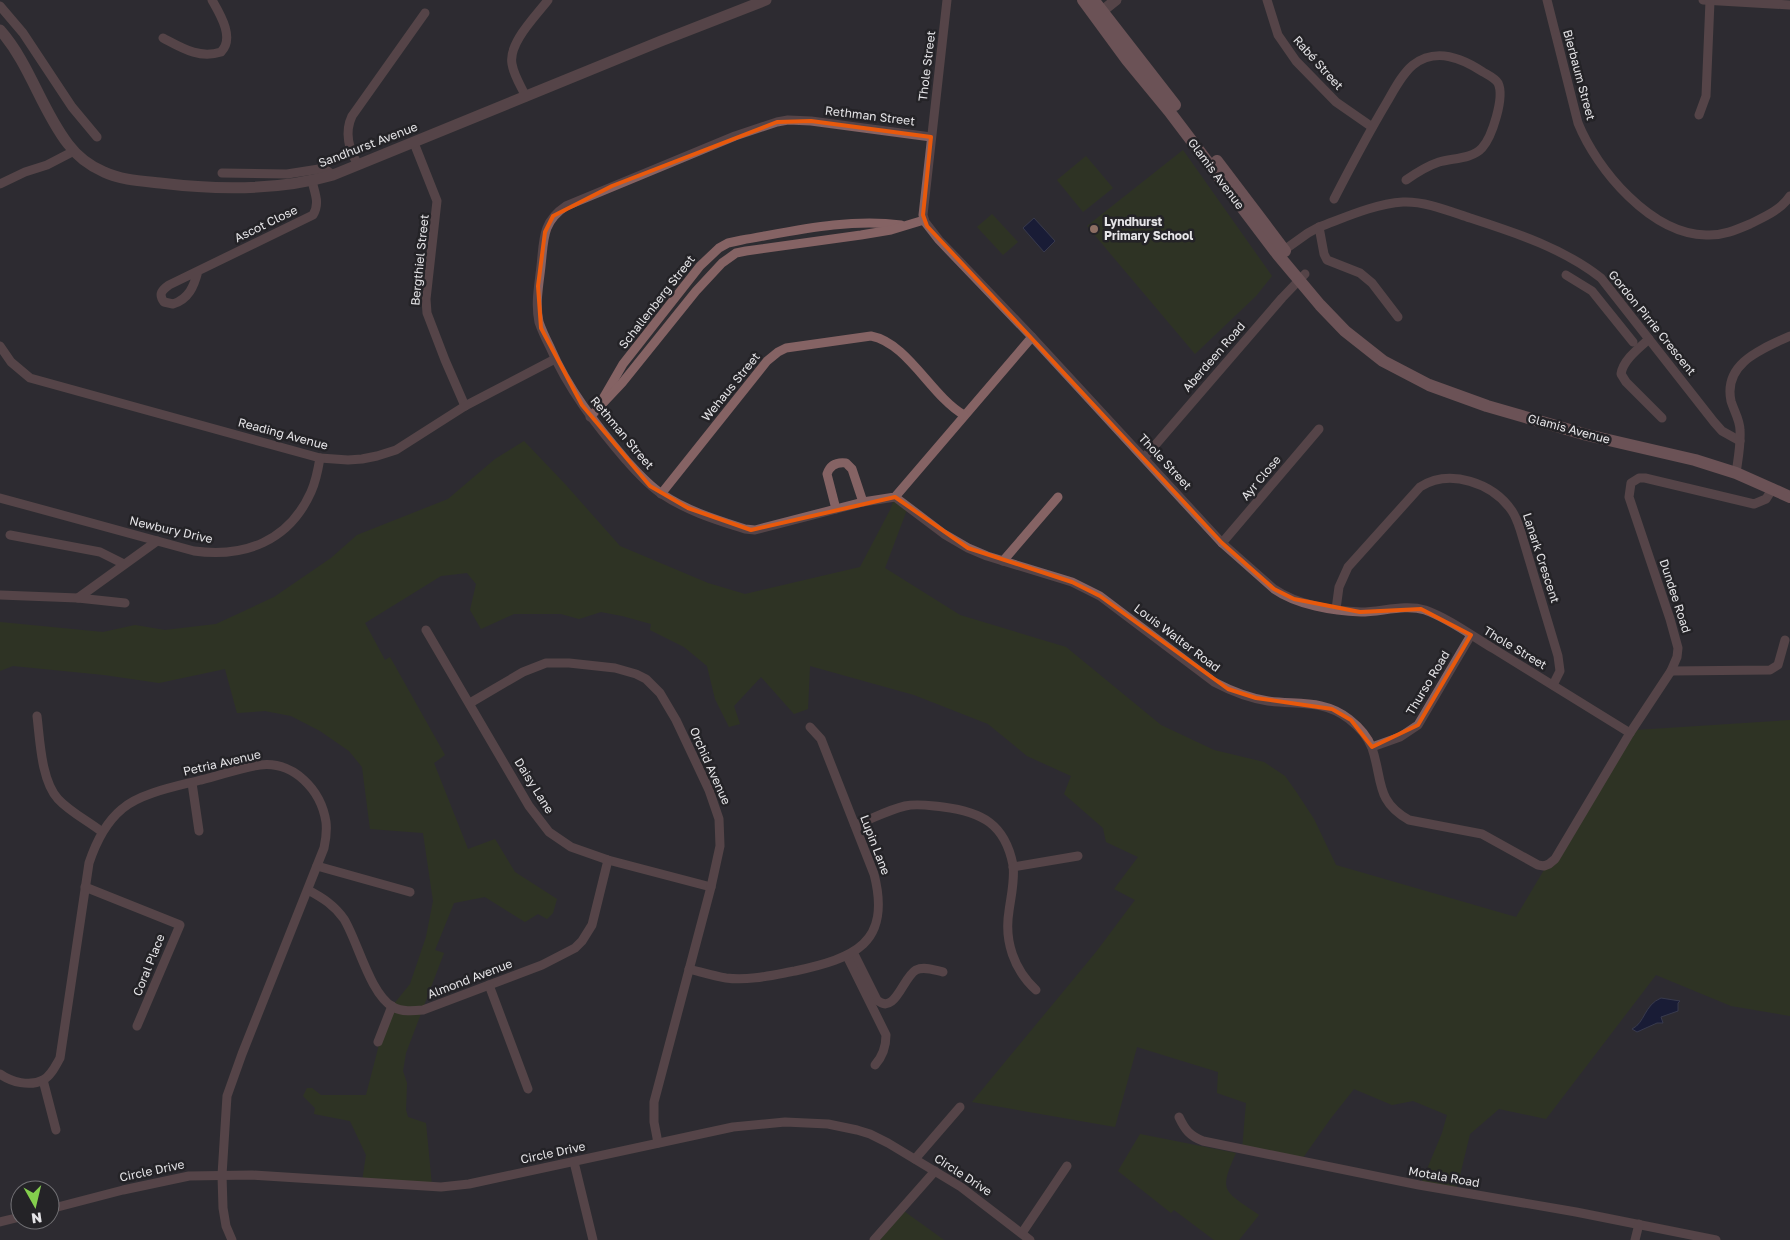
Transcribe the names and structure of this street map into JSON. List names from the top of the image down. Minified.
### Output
{"streets":{"main road":["Glamis Avenue"],"street":["Rabé Street","Thole Street","Bierbaum Street","Rethman Street","Sandhurst Avenue","Ascot Close","Bergthiel Street","Schallenberg Street","Gordon Pirrie Crescent","Aberdeen Road","Wehaus Street","Reading Avenue","Ayr Close","Newbury Drive","Lanark Crescent","Dundee Road","Louis Walter Road","Thurso Road","Petria Avenue","Orchid Avenue","Daisy Lane","Lupin Lane","Coral Place","Almond Avenue","Circle Drive","Motala Road"]},"crossings":[["Thole Street","Rethman Street"],["Thole Street","Schallenberg Street"],["Thole Street","Aberdeen Road"],["Thole Street","Ayr Close"],["Thole Street","Lanark Crescent"],["Thole Street","Dundee Road"],["Thole Street","Thurso Road"],["Rethman Street","Schallenberg Street"],["Rethman Street","Wehaus Street"],["Rethman Street","Reading Avenue"],["Rethman Street","Louis Walter Road"],["Sandhurst Avenue","Ascot Close"],["Sandhurst Avenue","Bergthiel Street"],["Glamis Avenue","Gordon Pirrie Crescent"],["Glamis Avenue","Aberdeen Road"],["Glamis Avenue","Dundee Road"],["Bergthiel Street","Reading Avenue"],["Reading Avenue","Newbury Drive"],["Dundee Road","Louis Walter Road"],["Louis Walter Road","Thurso Road"],["Petria Avenue","Coral Place"],["Petria Avenue","Circle Drive"],["Orchid Avenue","Daisy Lane"],["Orchid Avenue","Lupin Lane"],["Orchid Avenue","Circle Drive"],["Daisy Lane","Almond Avenue"]],"places":["Lyndhurst Primary School"],"north":"bottom"}
